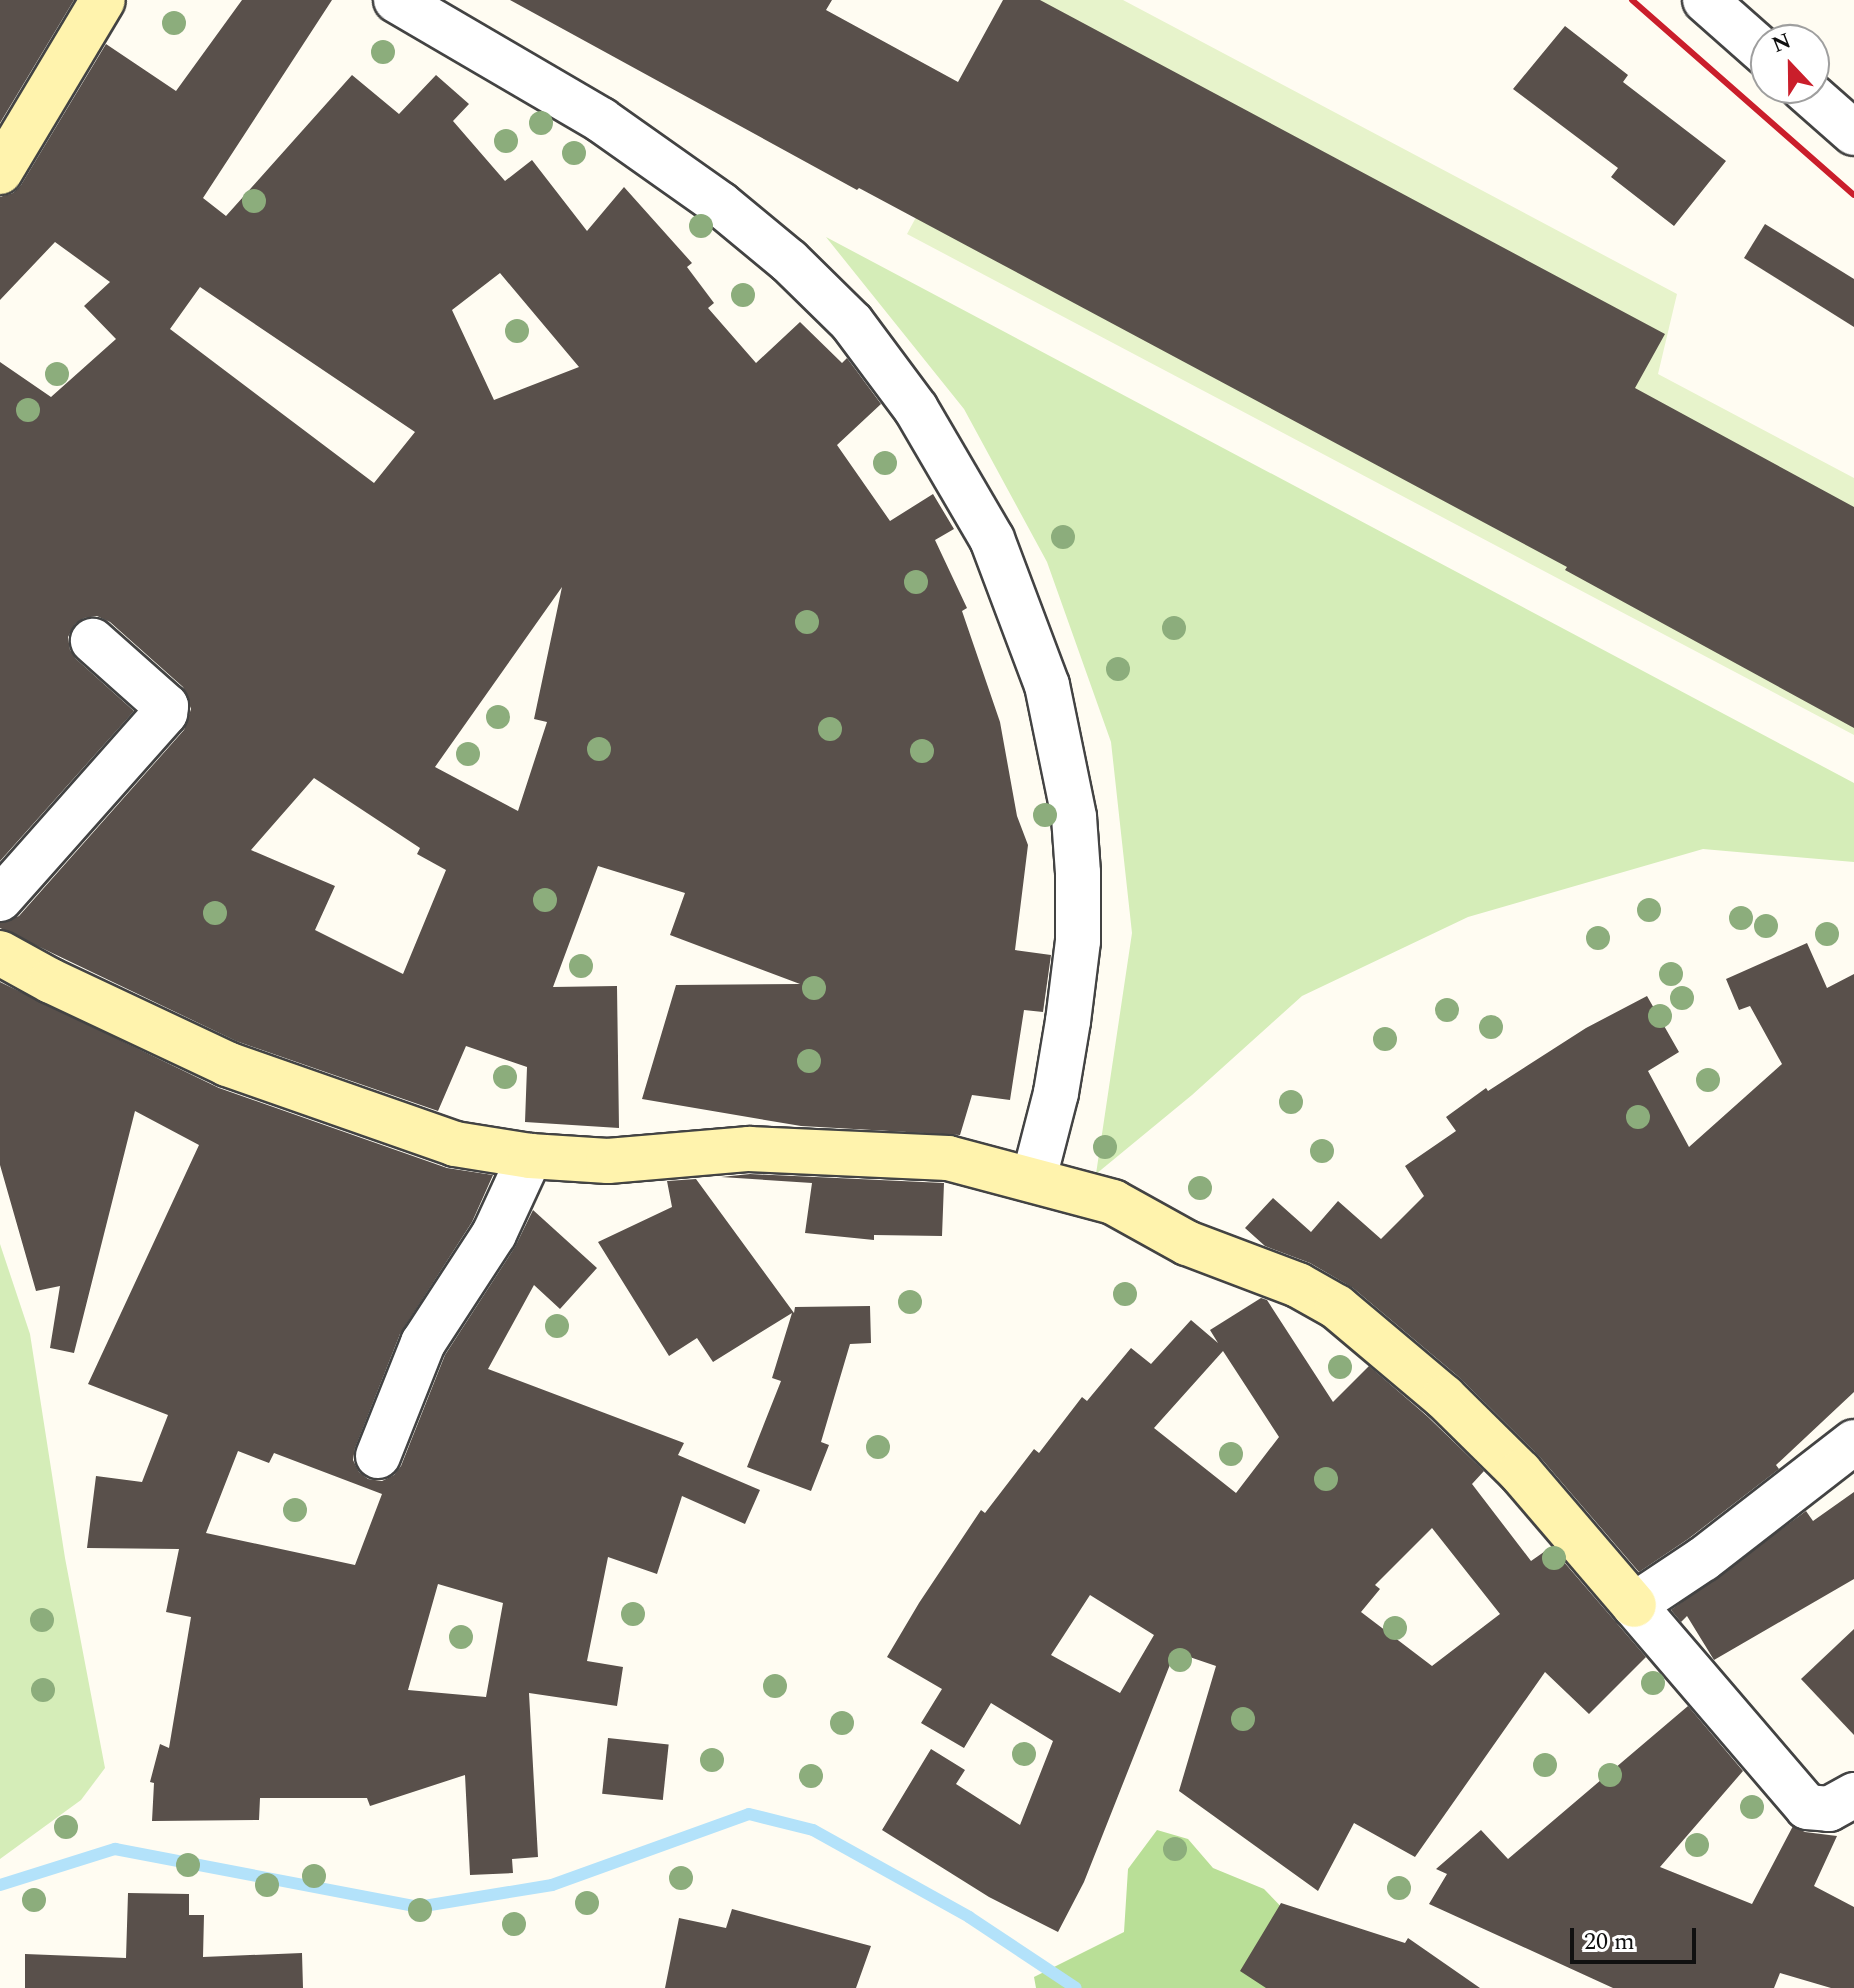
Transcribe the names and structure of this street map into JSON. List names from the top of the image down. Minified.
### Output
{"scale_bar":"20 m","north":"top"}
